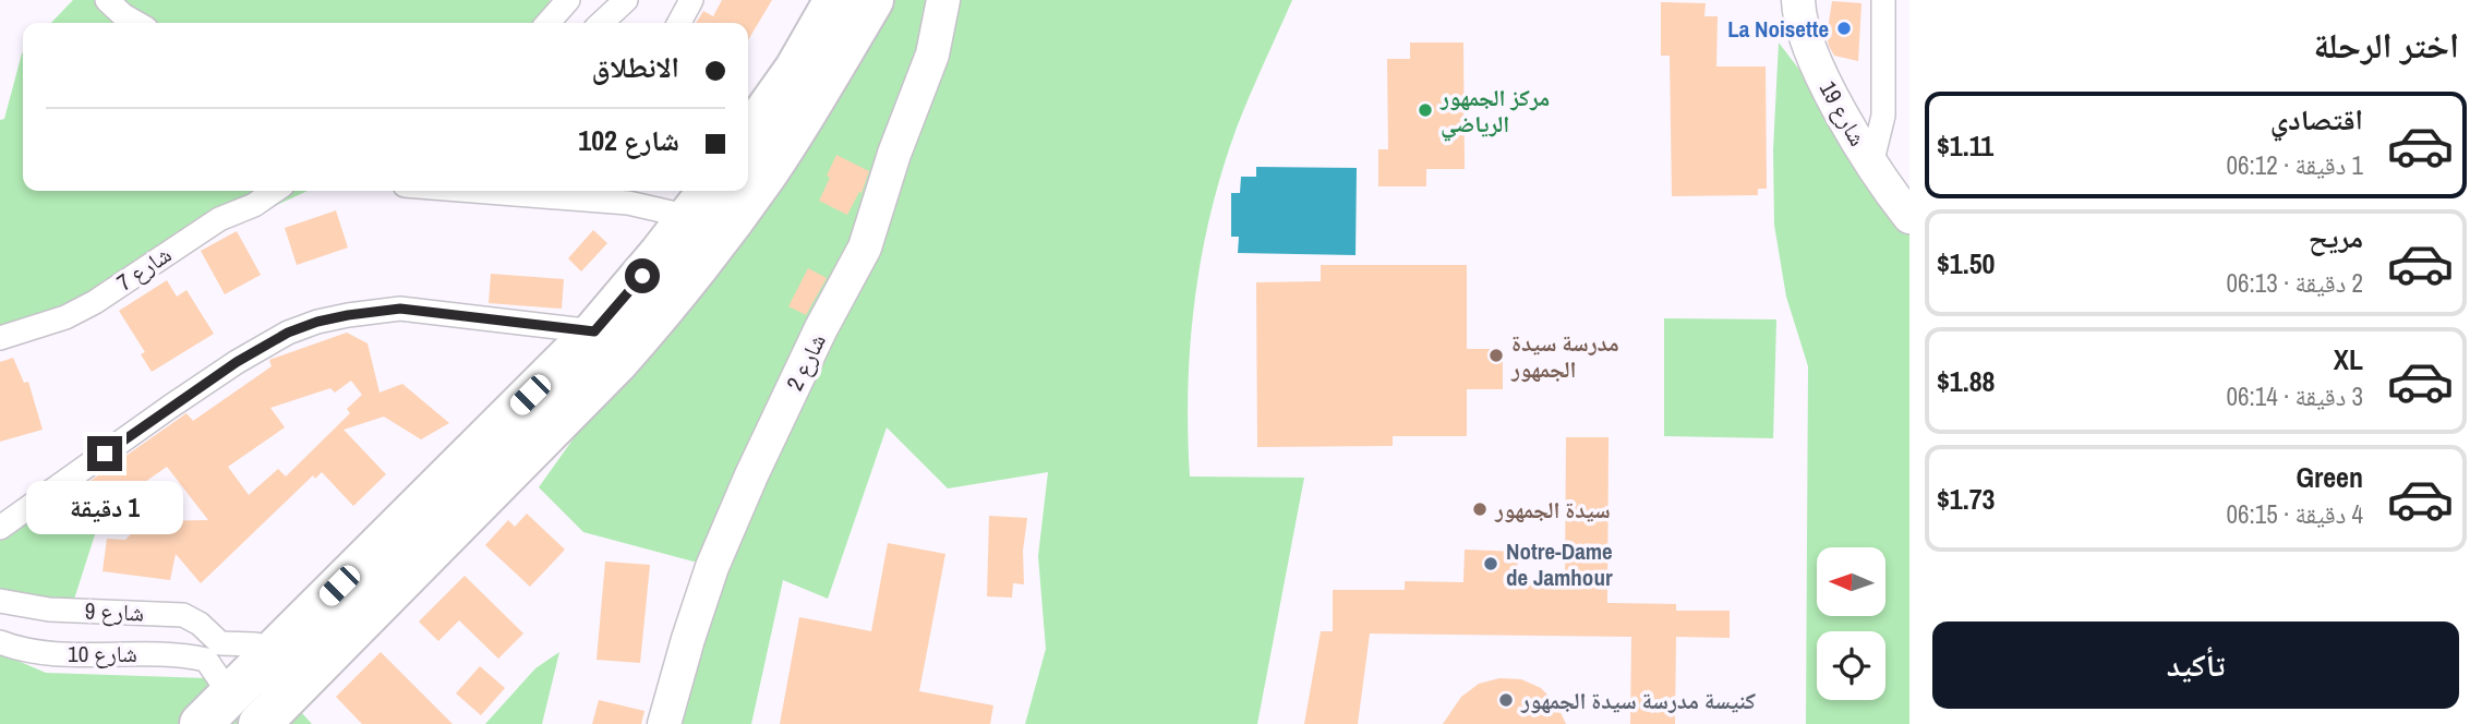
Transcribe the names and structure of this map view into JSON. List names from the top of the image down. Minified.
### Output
{"streets":{"street":["شارع 19","شارع 7","شارع 2","شارع 9","شارع 10"]},"crossings":[["شارع 9","شارع 10"]],"places":["La Noisette","مركز الجمهور الرياضي","مدرسة سيدة الجمهور","سيدة الجمهور","Notre-Dame de Jamhour","كنيسة مدرسة سيدة الجمهور"],"north":"left","page":{"heading":"اختر الرحلة","banner":["الانطلاق","شارع 102"],"list":[{"name":"اقتصادي","note":"1 دقيقة · 06:12","value":"$1.11"},{"name":"مريح","note":"2 دقيقة · 06:13","value":"$1.50"},{"name":"XL","note":"3 دقيقة · 06:14","value":"$1.88"},{"name":"Green","note":"4 دقيقة · 06:15","value":"$1.73"}],"bubble":"1 دقيقة","buttons":"تأكيد"}}
